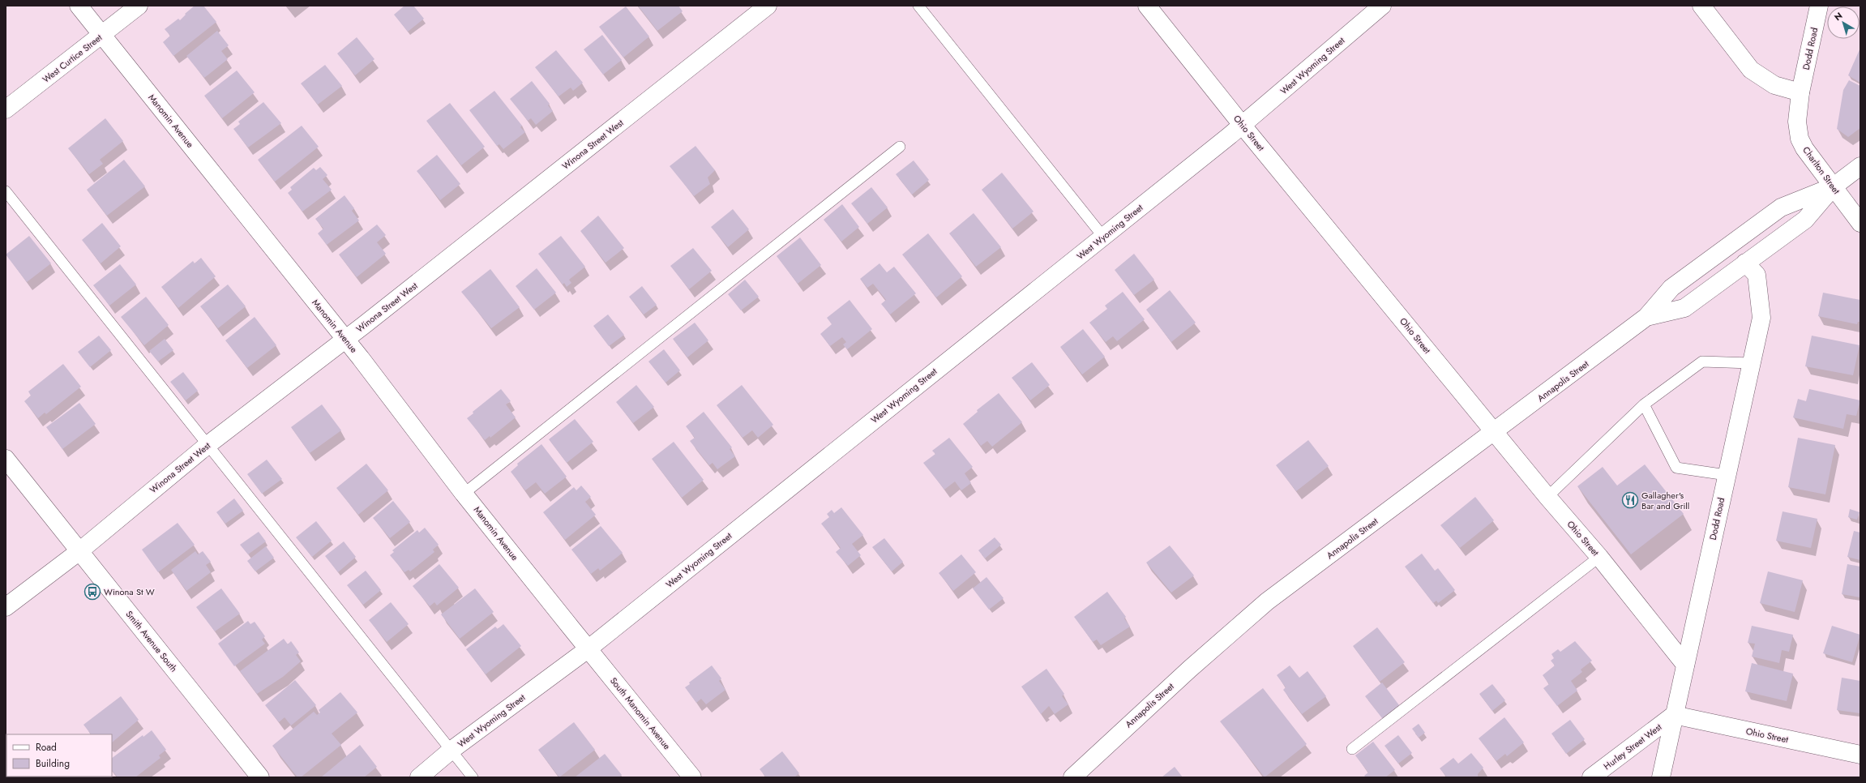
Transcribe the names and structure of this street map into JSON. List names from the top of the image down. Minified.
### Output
{"streets":{"street":["Dodd Road","West Curtice Street","West Wyoming Street","Manomin Avenue","Ohio Street","Winona Street West","Charlton Street","Annapolis Street","Smith Avenue South","South Manomin Avenue","Hurley Street West"]},"crossings":[["Dodd Road","Ohio Street"],["Dodd Road","Charlton Street"],["Dodd Road","Annapolis Street"],["Dodd Road","Hurley Street West"],["West Curtice Street","Manomin Avenue"],["West Wyoming Street","Manomin Avenue"],["West Wyoming Street","Ohio Street"],["West Wyoming Street","South Manomin Avenue"],["Manomin Avenue","Winona Street West"],["Manomin Avenue","South Manomin Avenue"],["Ohio Street","Annapolis Street"],["Ohio Street","Hurley Street West"],["Winona Street West","Smith Avenue South"],["Charlton Street","Annapolis Street"]],"places":{"restaurant":["Gallagher's Bar and Grill"],"bus stop":["Winona St W"]},"legend":["Road","Building"],"north":"top left"}
